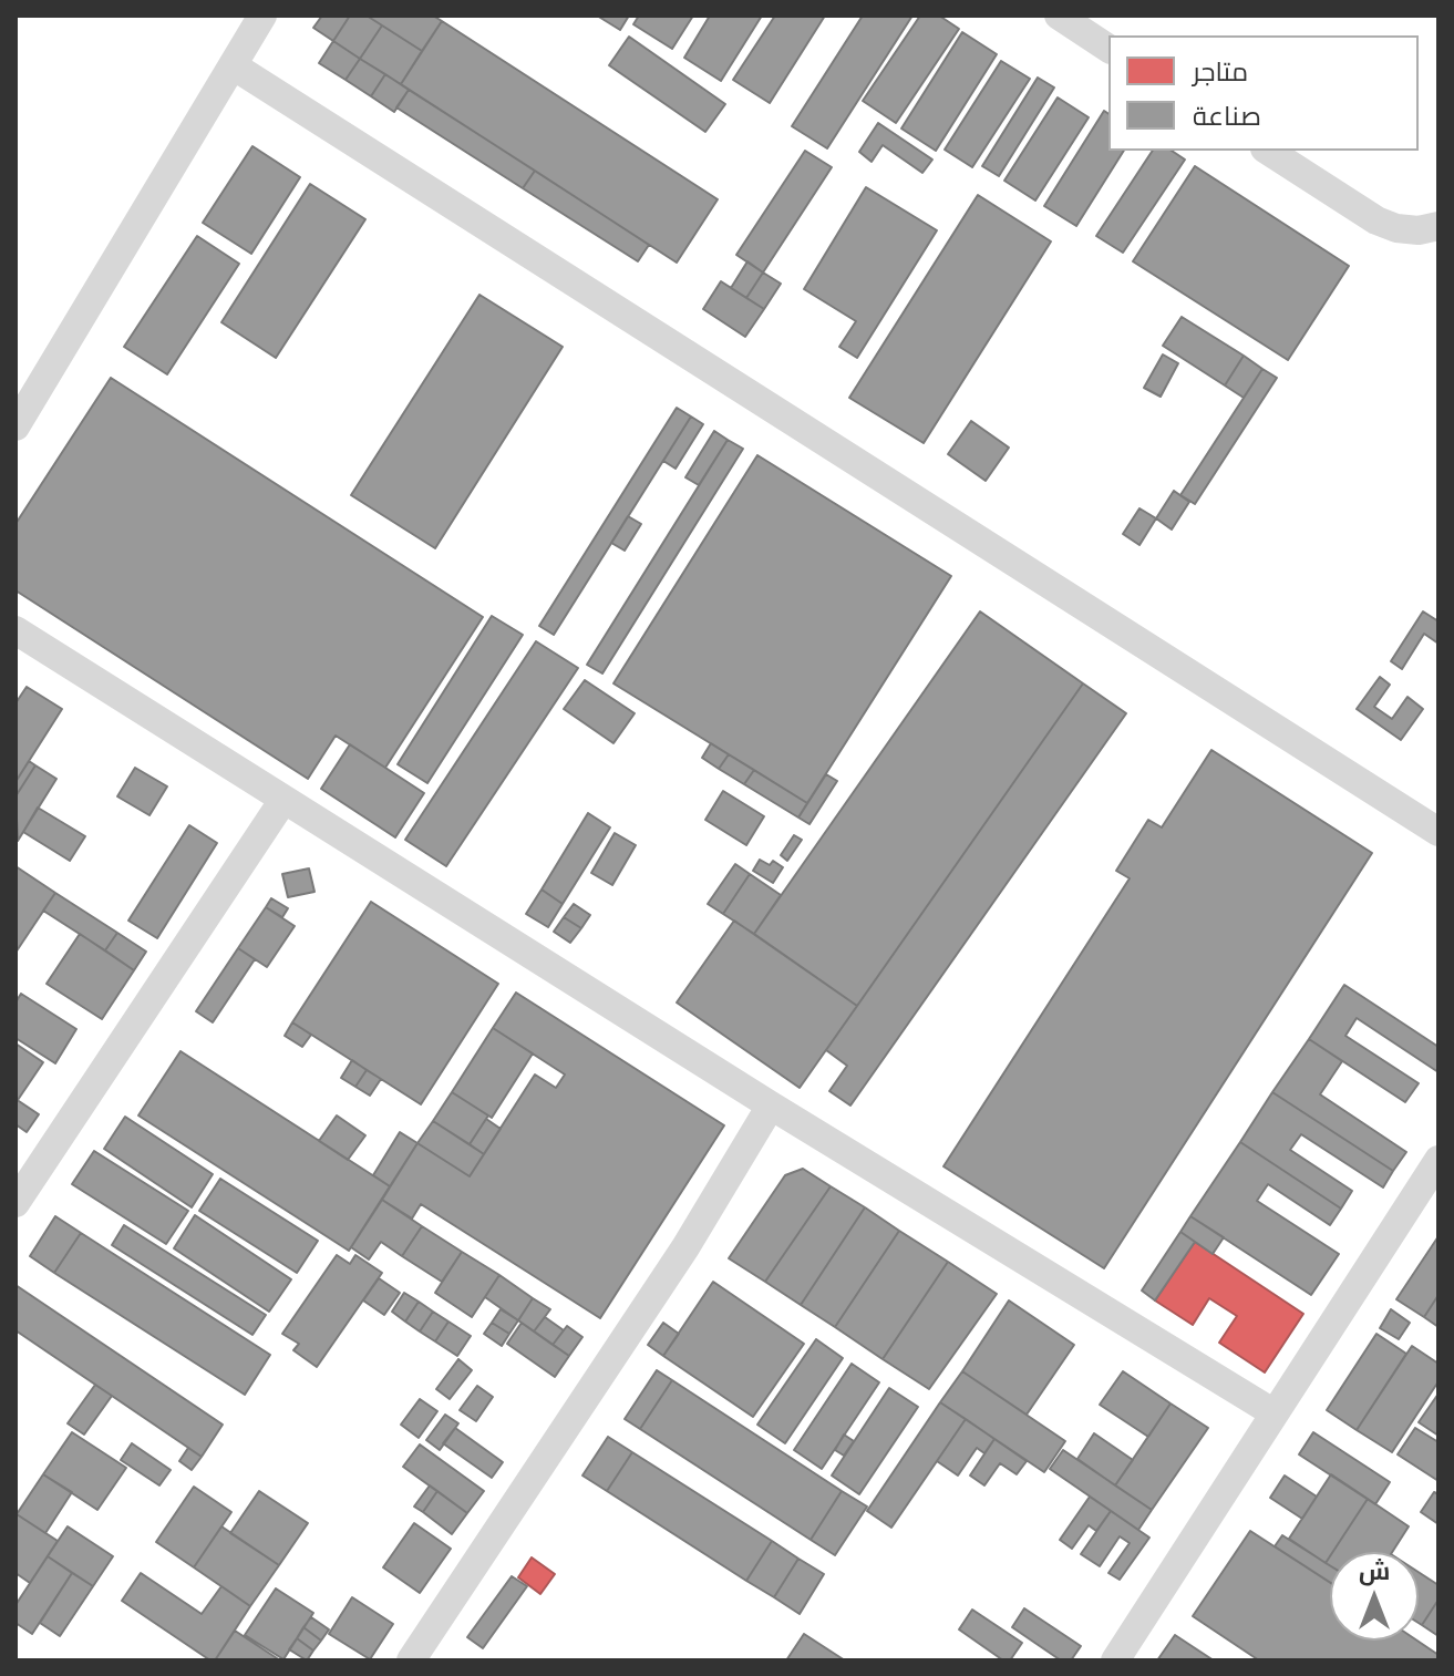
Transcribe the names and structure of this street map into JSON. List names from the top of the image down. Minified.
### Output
{"legend":["متاجر","صناعة"],"north":"top"}
